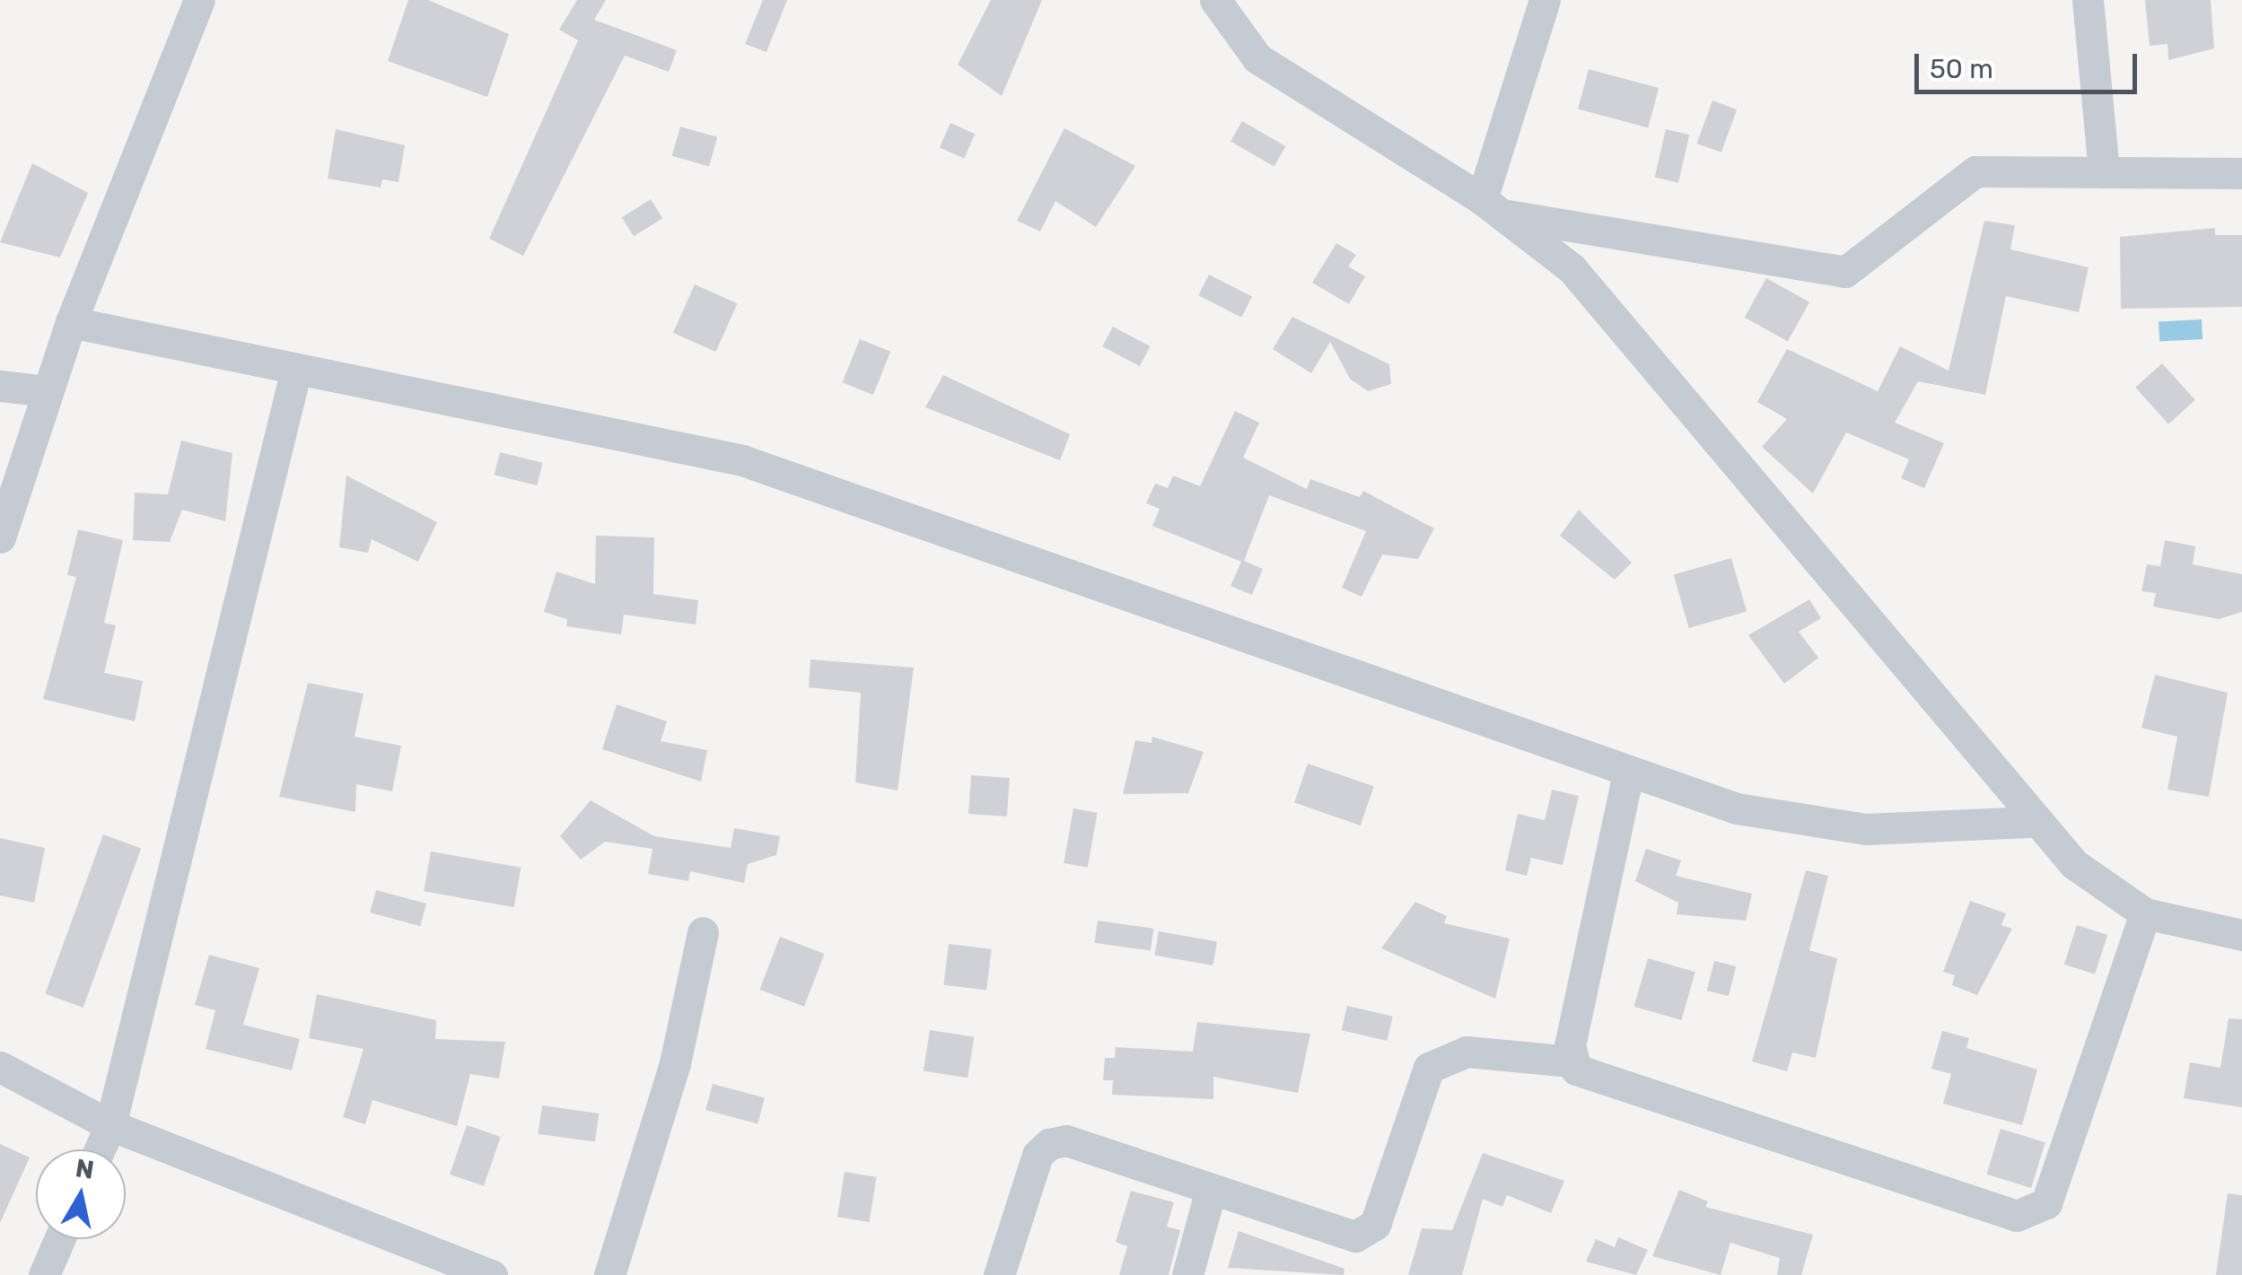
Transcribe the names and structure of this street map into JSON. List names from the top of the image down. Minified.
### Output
{"scale_bar":"50 m","north":"top"}
